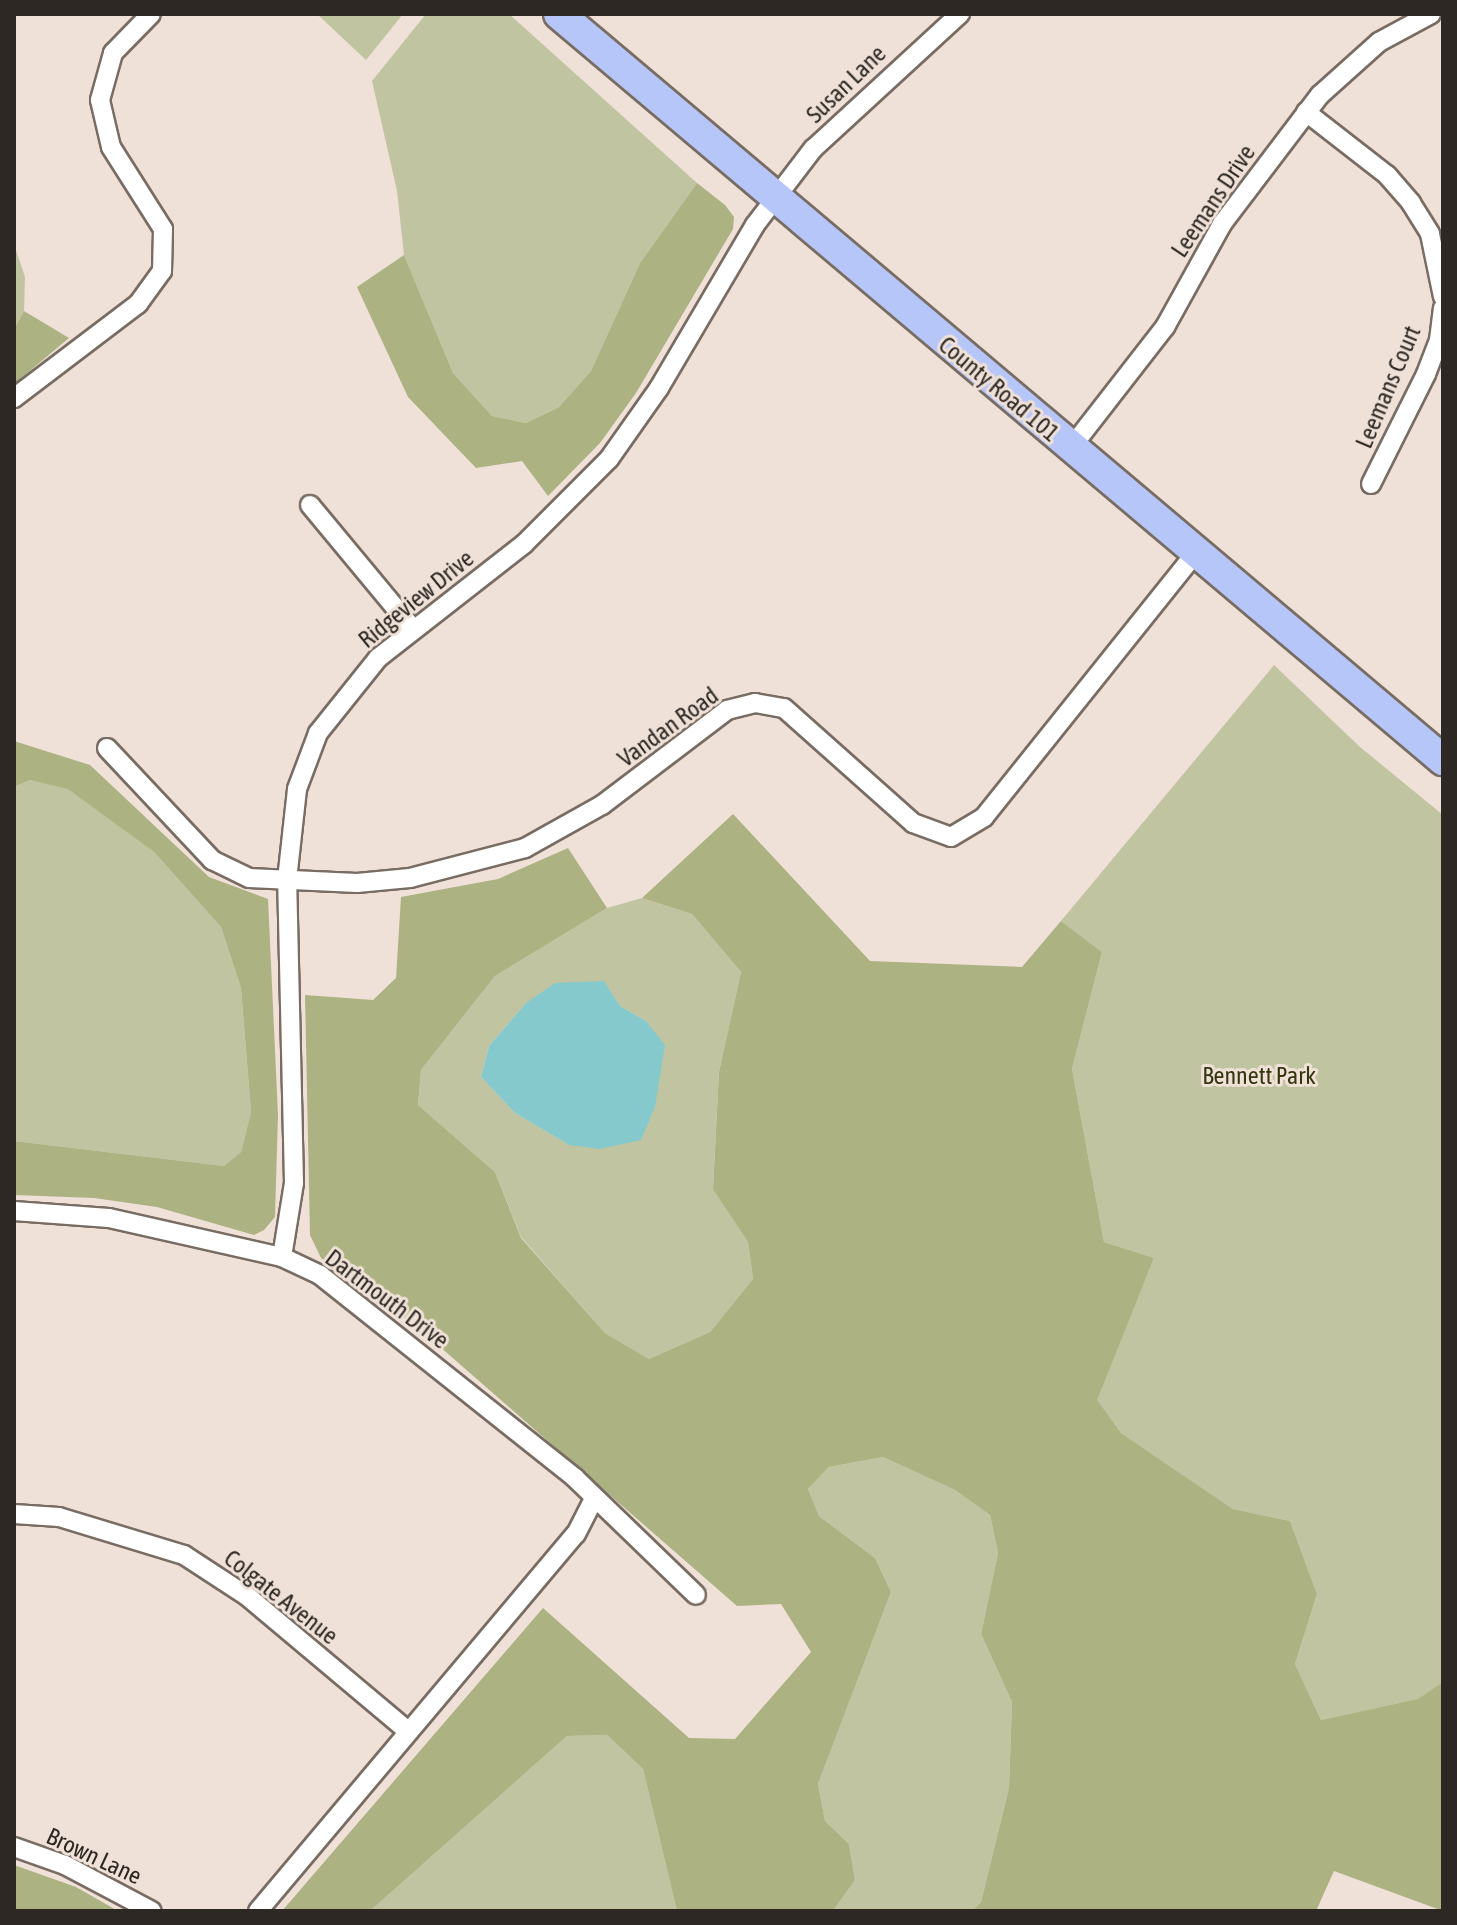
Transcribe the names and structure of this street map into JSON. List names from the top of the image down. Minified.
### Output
{"streets":{"main road":["County Road 101"],"street":["Susan Lane","Leemans Drive","Leemans Court","Ridgeview Drive","Vandan Road","Dartmouth Drive","Colgate Avenue","Brown Lane"]},"crossings":[["Susan Lane","County Road 101"],["Susan Lane","Ridgeview Drive"],["Leemans Drive","County Road 101"],["County Road 101","Ridgeview Drive"],["County Road 101","Vandan Road"],["Ridgeview Drive","Vandan Road"],["Ridgeview Drive","Dartmouth Drive"]],"parks":["Bennett Park"]}
